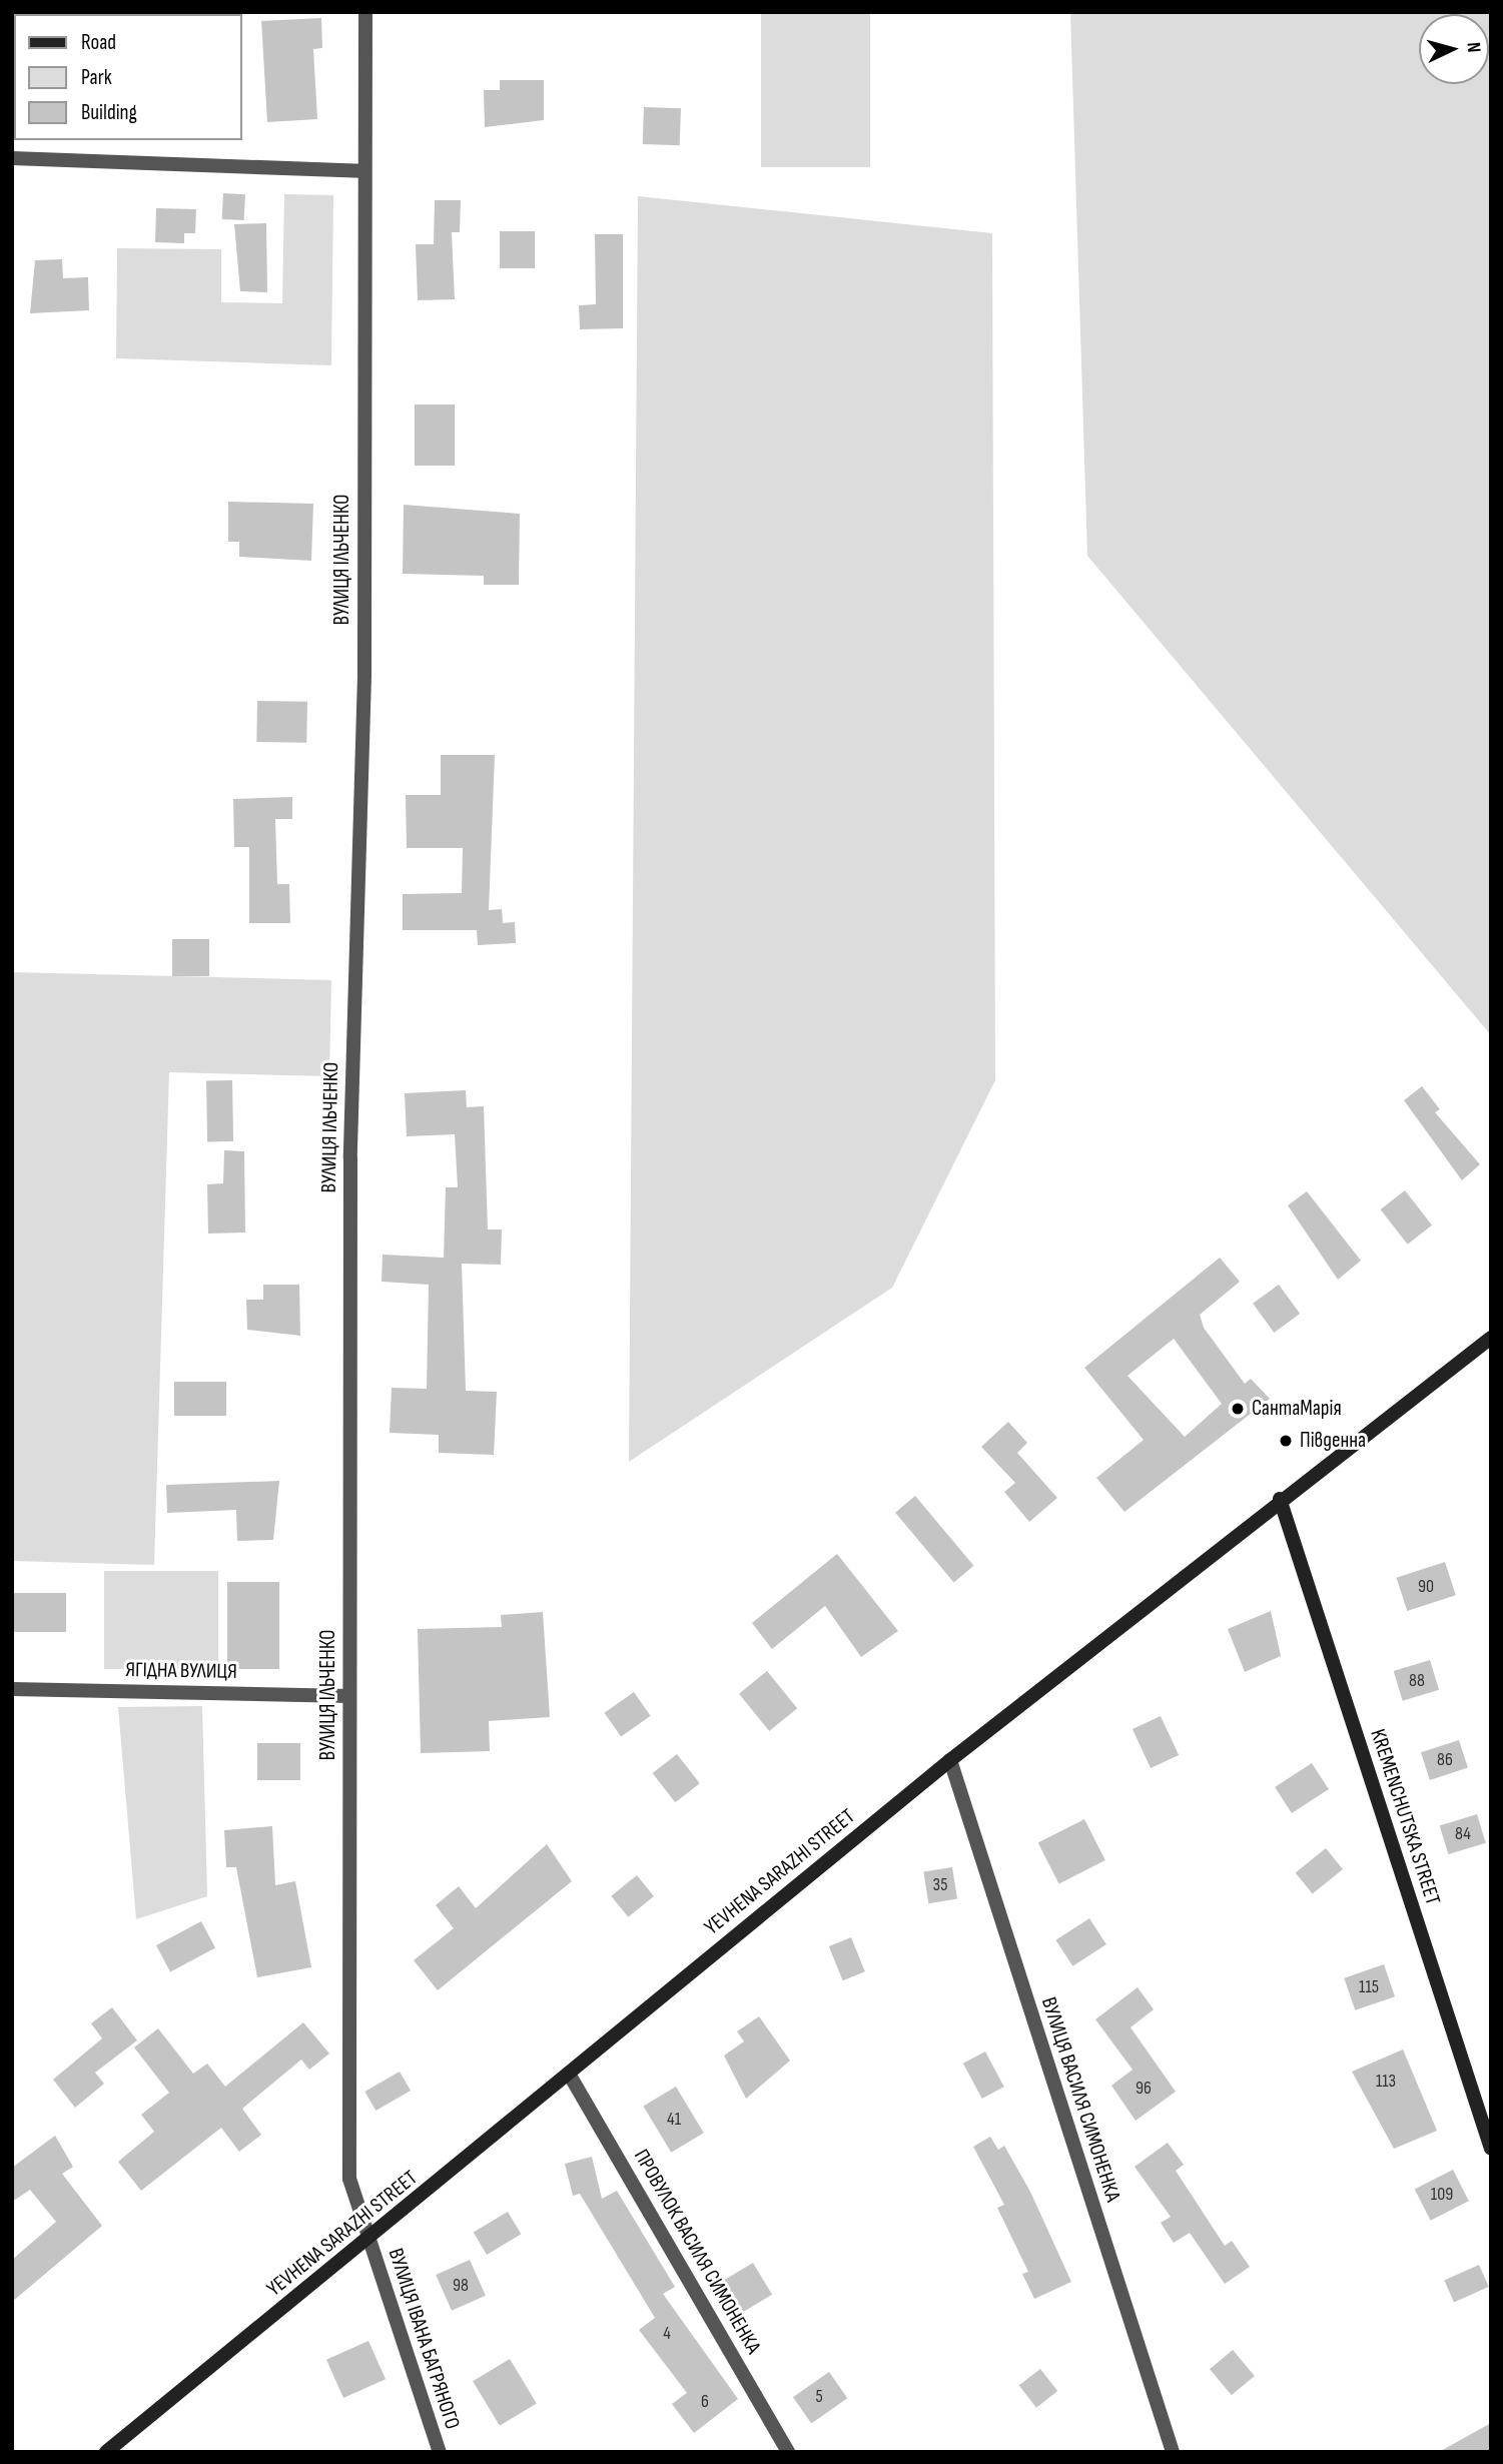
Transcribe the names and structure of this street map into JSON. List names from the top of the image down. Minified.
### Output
{"streets":{"main road":["KREMENCHUTSKA STREET","YEVHENA SARAZHI STREET"],"street":["ВУЛИЦЯ ІЛЬЧЕНКО","ЯГІДНА ВУЛИЦЯ","ВУЛИЦЯ ВАСИЛЯ СИМОНЕНКА","ПРОВУЛОК ВАСИЛЯ СИМОНЕНКА","ВУЛИЦЯ ІВАНА БАГРЯНОГО"]},"crossings":[["ВУЛИЦЯ ІЛЬЧЕНКО","ЯГІДНА ВУЛИЦЯ"],["ВУЛИЦЯ ІЛЬЧЕНКО","YEVHENA SARAZHI STREET"],["ВУЛИЦЯ ІЛЬЧЕНКО","ВУЛИЦЯ ІВАНА БАГРЯНОГО"],["KREMENCHUTSKA STREET","YEVHENA SARAZHI STREET"],["YEVHENA SARAZHI STREET","ВУЛИЦЯ ВАСИЛЯ СИМОНЕНКА"],["YEVHENA SARAZHI STREET","ПРОВУЛОК ВАСИЛЯ СИМОНЕНКА"],["YEVHENA SARAZHI STREET","ВУЛИЦЯ ІВАНА БАГРЯНОГО"]],"places":["СантаМарія","Південна"],"house_numbers":["90","88","86","84","35","115","113","96","41","109","98","4","5","6"],"legend":["Road","Park","Building"],"north":"right"}
